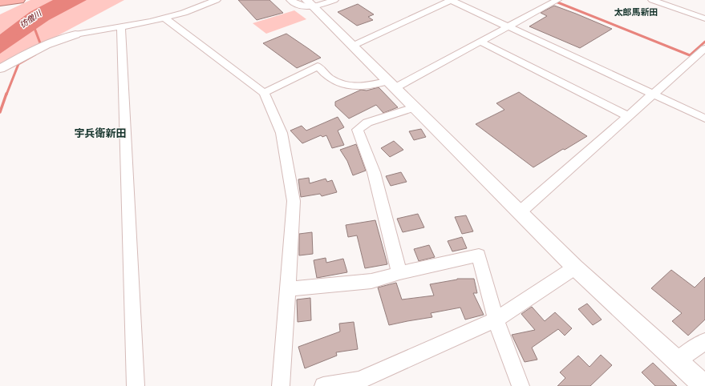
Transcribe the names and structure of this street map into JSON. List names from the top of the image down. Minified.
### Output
{"districts":["太郎馬新田","宇兵衛新田"],"water":["彷僧川"]}
